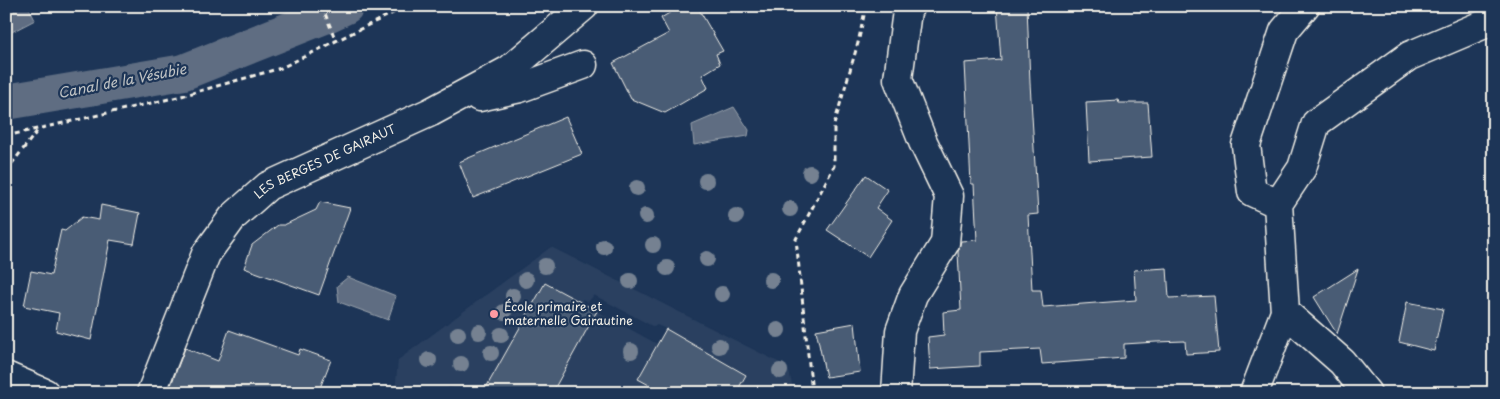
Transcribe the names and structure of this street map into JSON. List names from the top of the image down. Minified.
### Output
{"streets":{"street":["LES BERGES DE GAIRAUT"]},"water":["Canal de la Vésubie"],"places":["École primaire et maternelle Gairautine"]}
